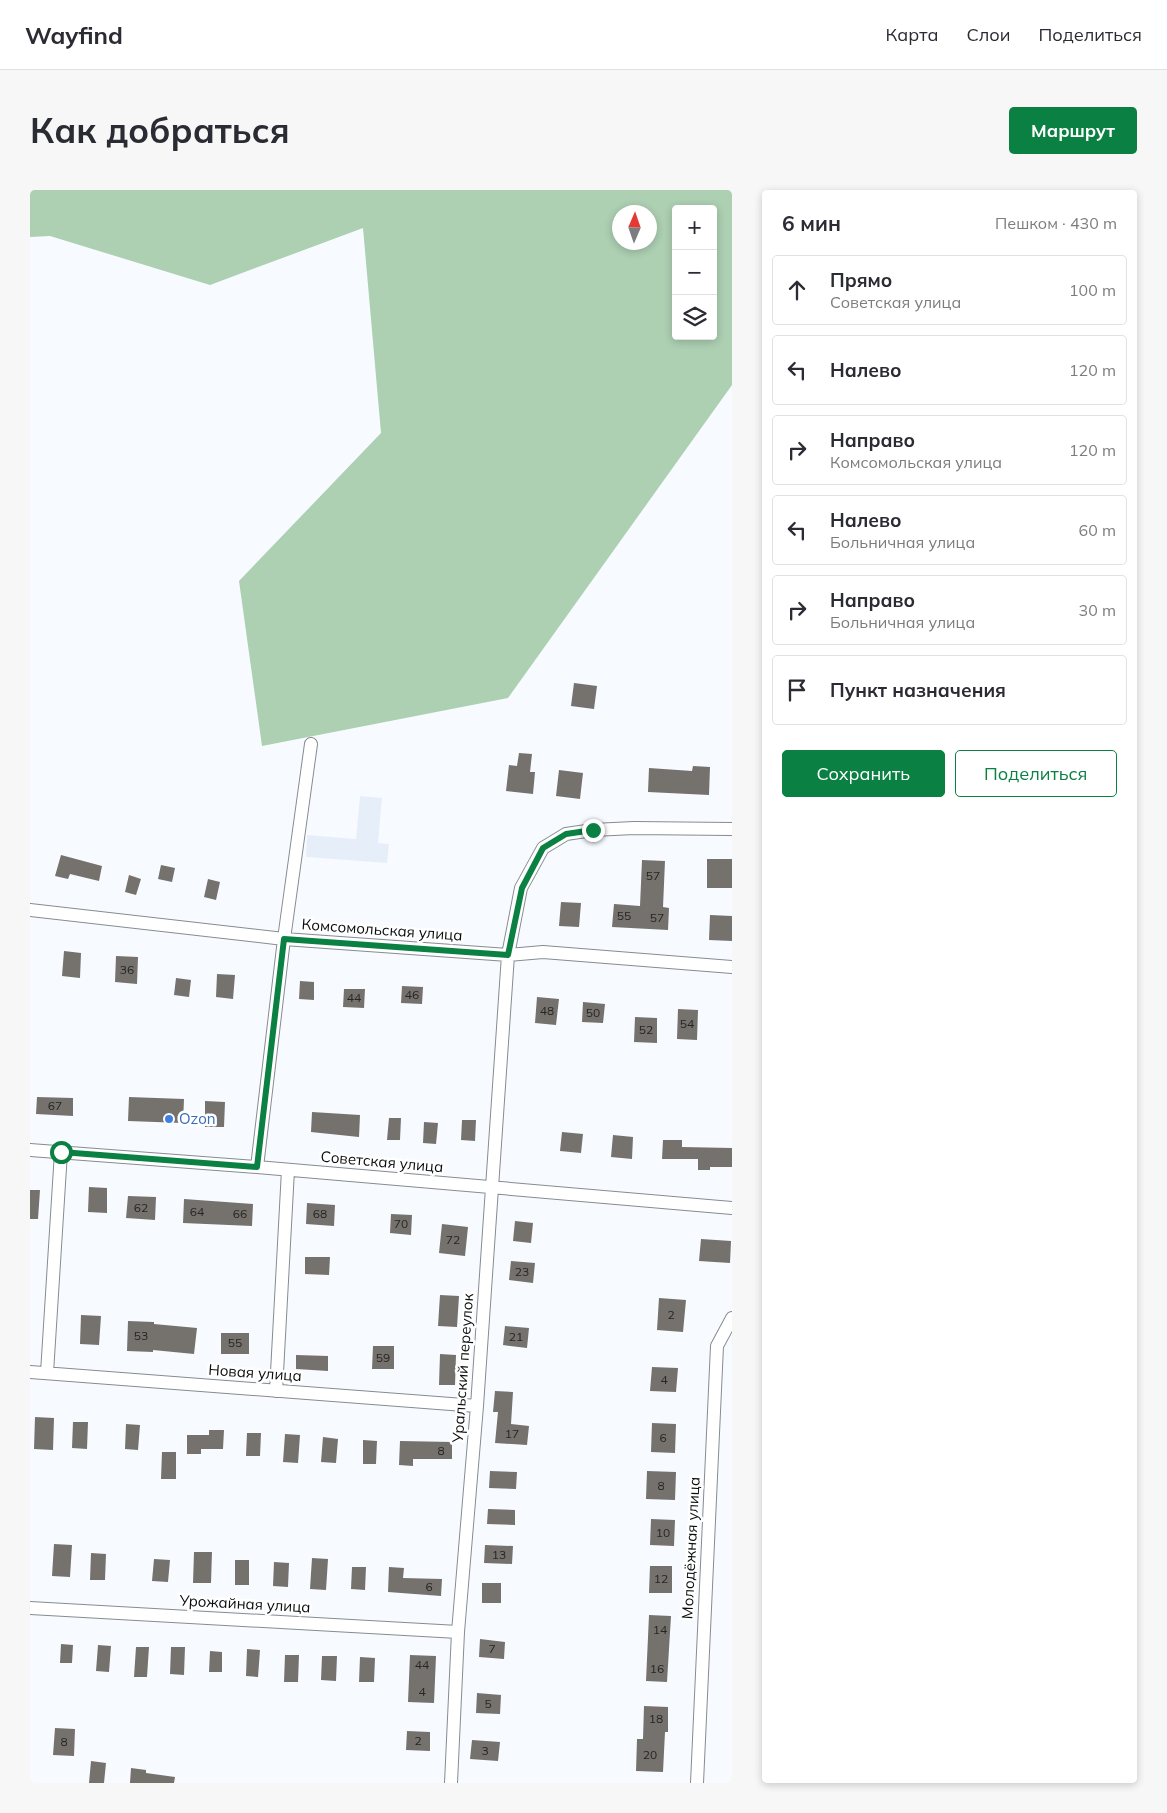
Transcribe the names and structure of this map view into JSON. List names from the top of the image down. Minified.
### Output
{"streets":{"street":["Комсомольская улица","Советская улица","Уральский переулок","Новая улица","Молодёжная улица","Урожайная улица"]},"crossings":[["Комсомольская улица","Уральский переулок"],["Советская улица","Уральский переулок"],["Уральский переулок","Новая улица"],["Уральский переулок","Урожайная улица"]],"places":["Ozon"],"house_numbers":["57","55","57","36","46","44","48","50","54","52","67","62","64","66","68","70","72","23","2","53","21","55","59","4","17","6","8","8","10","13","12","6","14","7","44","16","4","5","18","2","8","3","20"],"north":"top","page":{"header":"Wayfind","nav":["Карта","Слои","Поделиться"],"buttons":["Маршрут",["Сохранить","Поделиться"]],"title":"Как добраться","heading":["6 мин","Пешком · 430 m"],"map_buttons":["+","−"],"list":[["Прямо","Советская улица","100 m"],["Налево","120 m"],["Направо","Комсомольская улица","120 m"],["Налево","Больничная улица","60 m"],["Направо","Больничная улица","30 m"],"Пункт назначения"]}}
